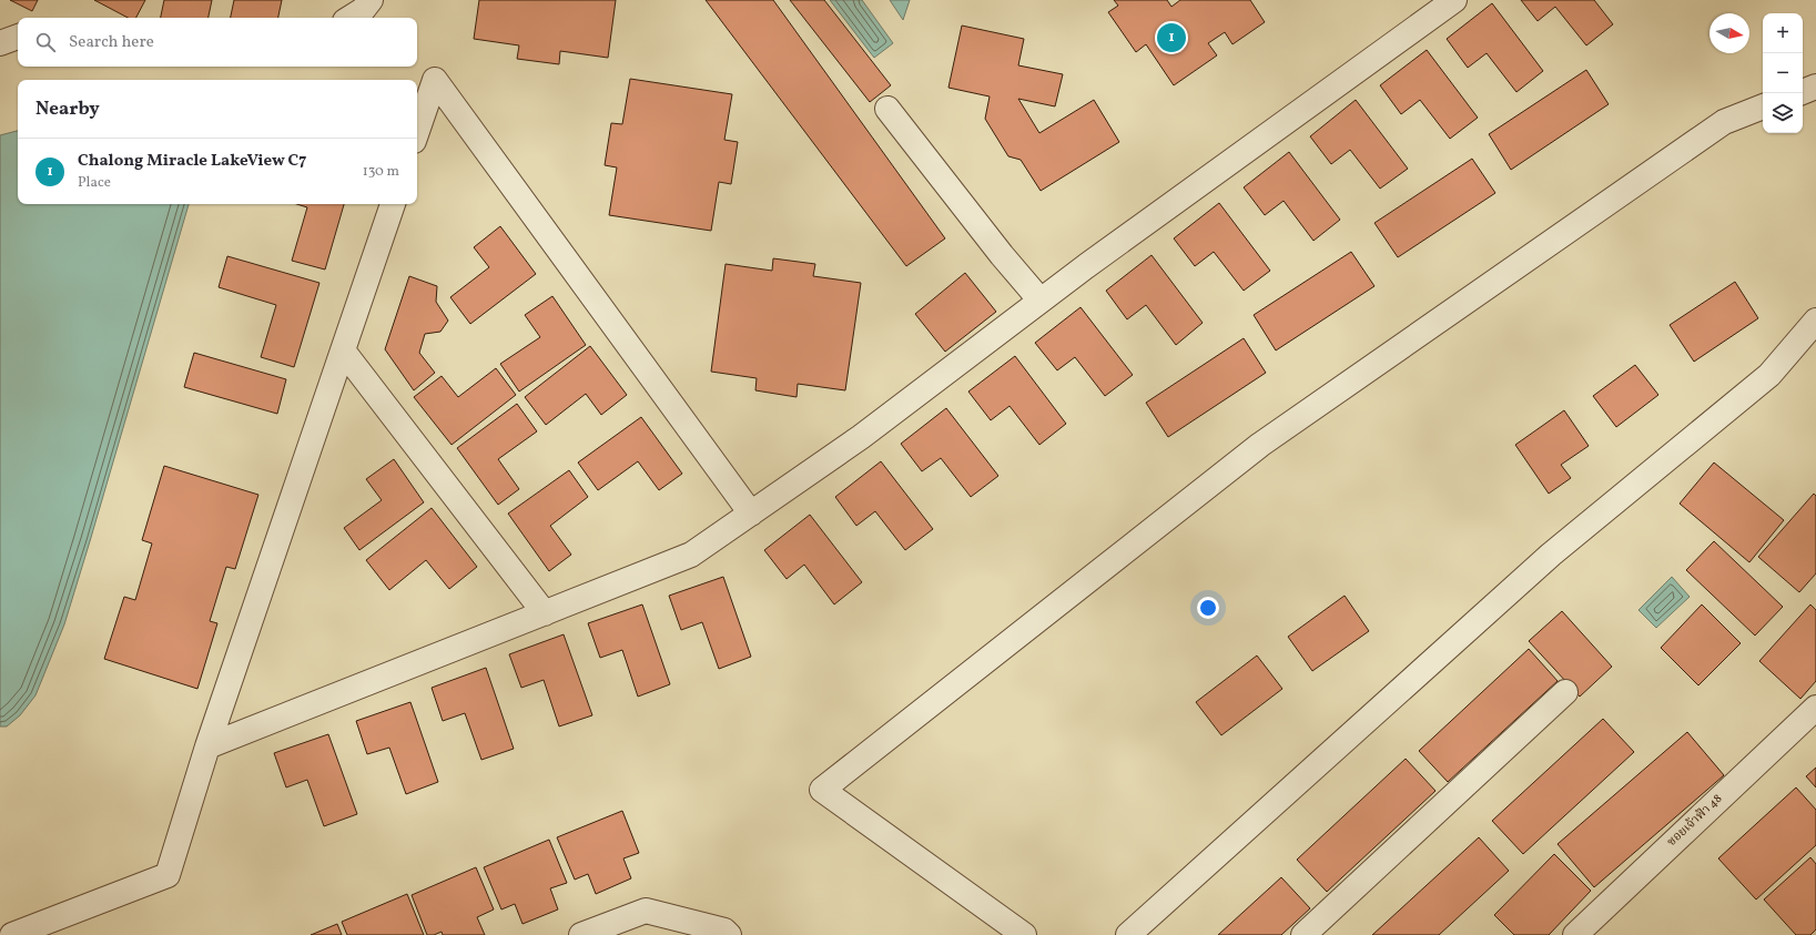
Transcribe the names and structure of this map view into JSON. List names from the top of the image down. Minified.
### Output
{"streets":{"street":["ซอยเจ้าฟ้า 48"]},"north":"right","page":{"map_buttons":["+","−"],"search":"Search here","pins":"1","heading":"Nearby","list":[{"mark":"1","name":"Chalong Miracle LakeView C7","note":"Place","value":"130 m"}]}}
